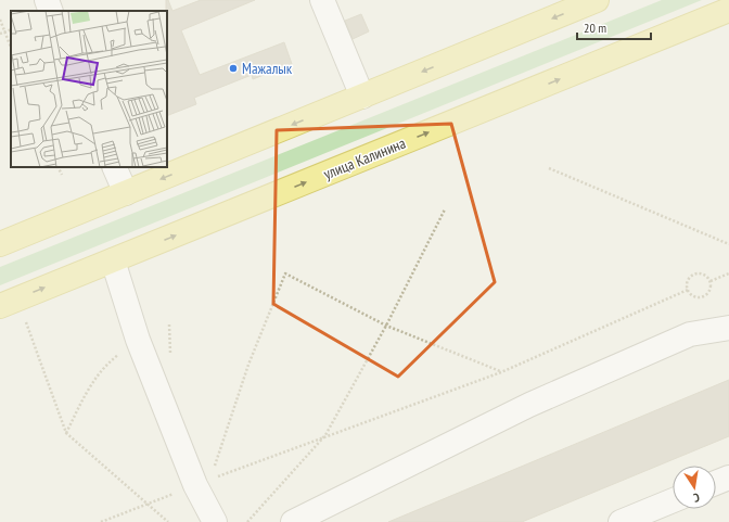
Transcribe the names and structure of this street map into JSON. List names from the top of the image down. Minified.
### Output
{"streets":{"main road":["улица Калинина"]},"places":["Мажалык"],"scale_bar":"20 m","north":"bottom"}
